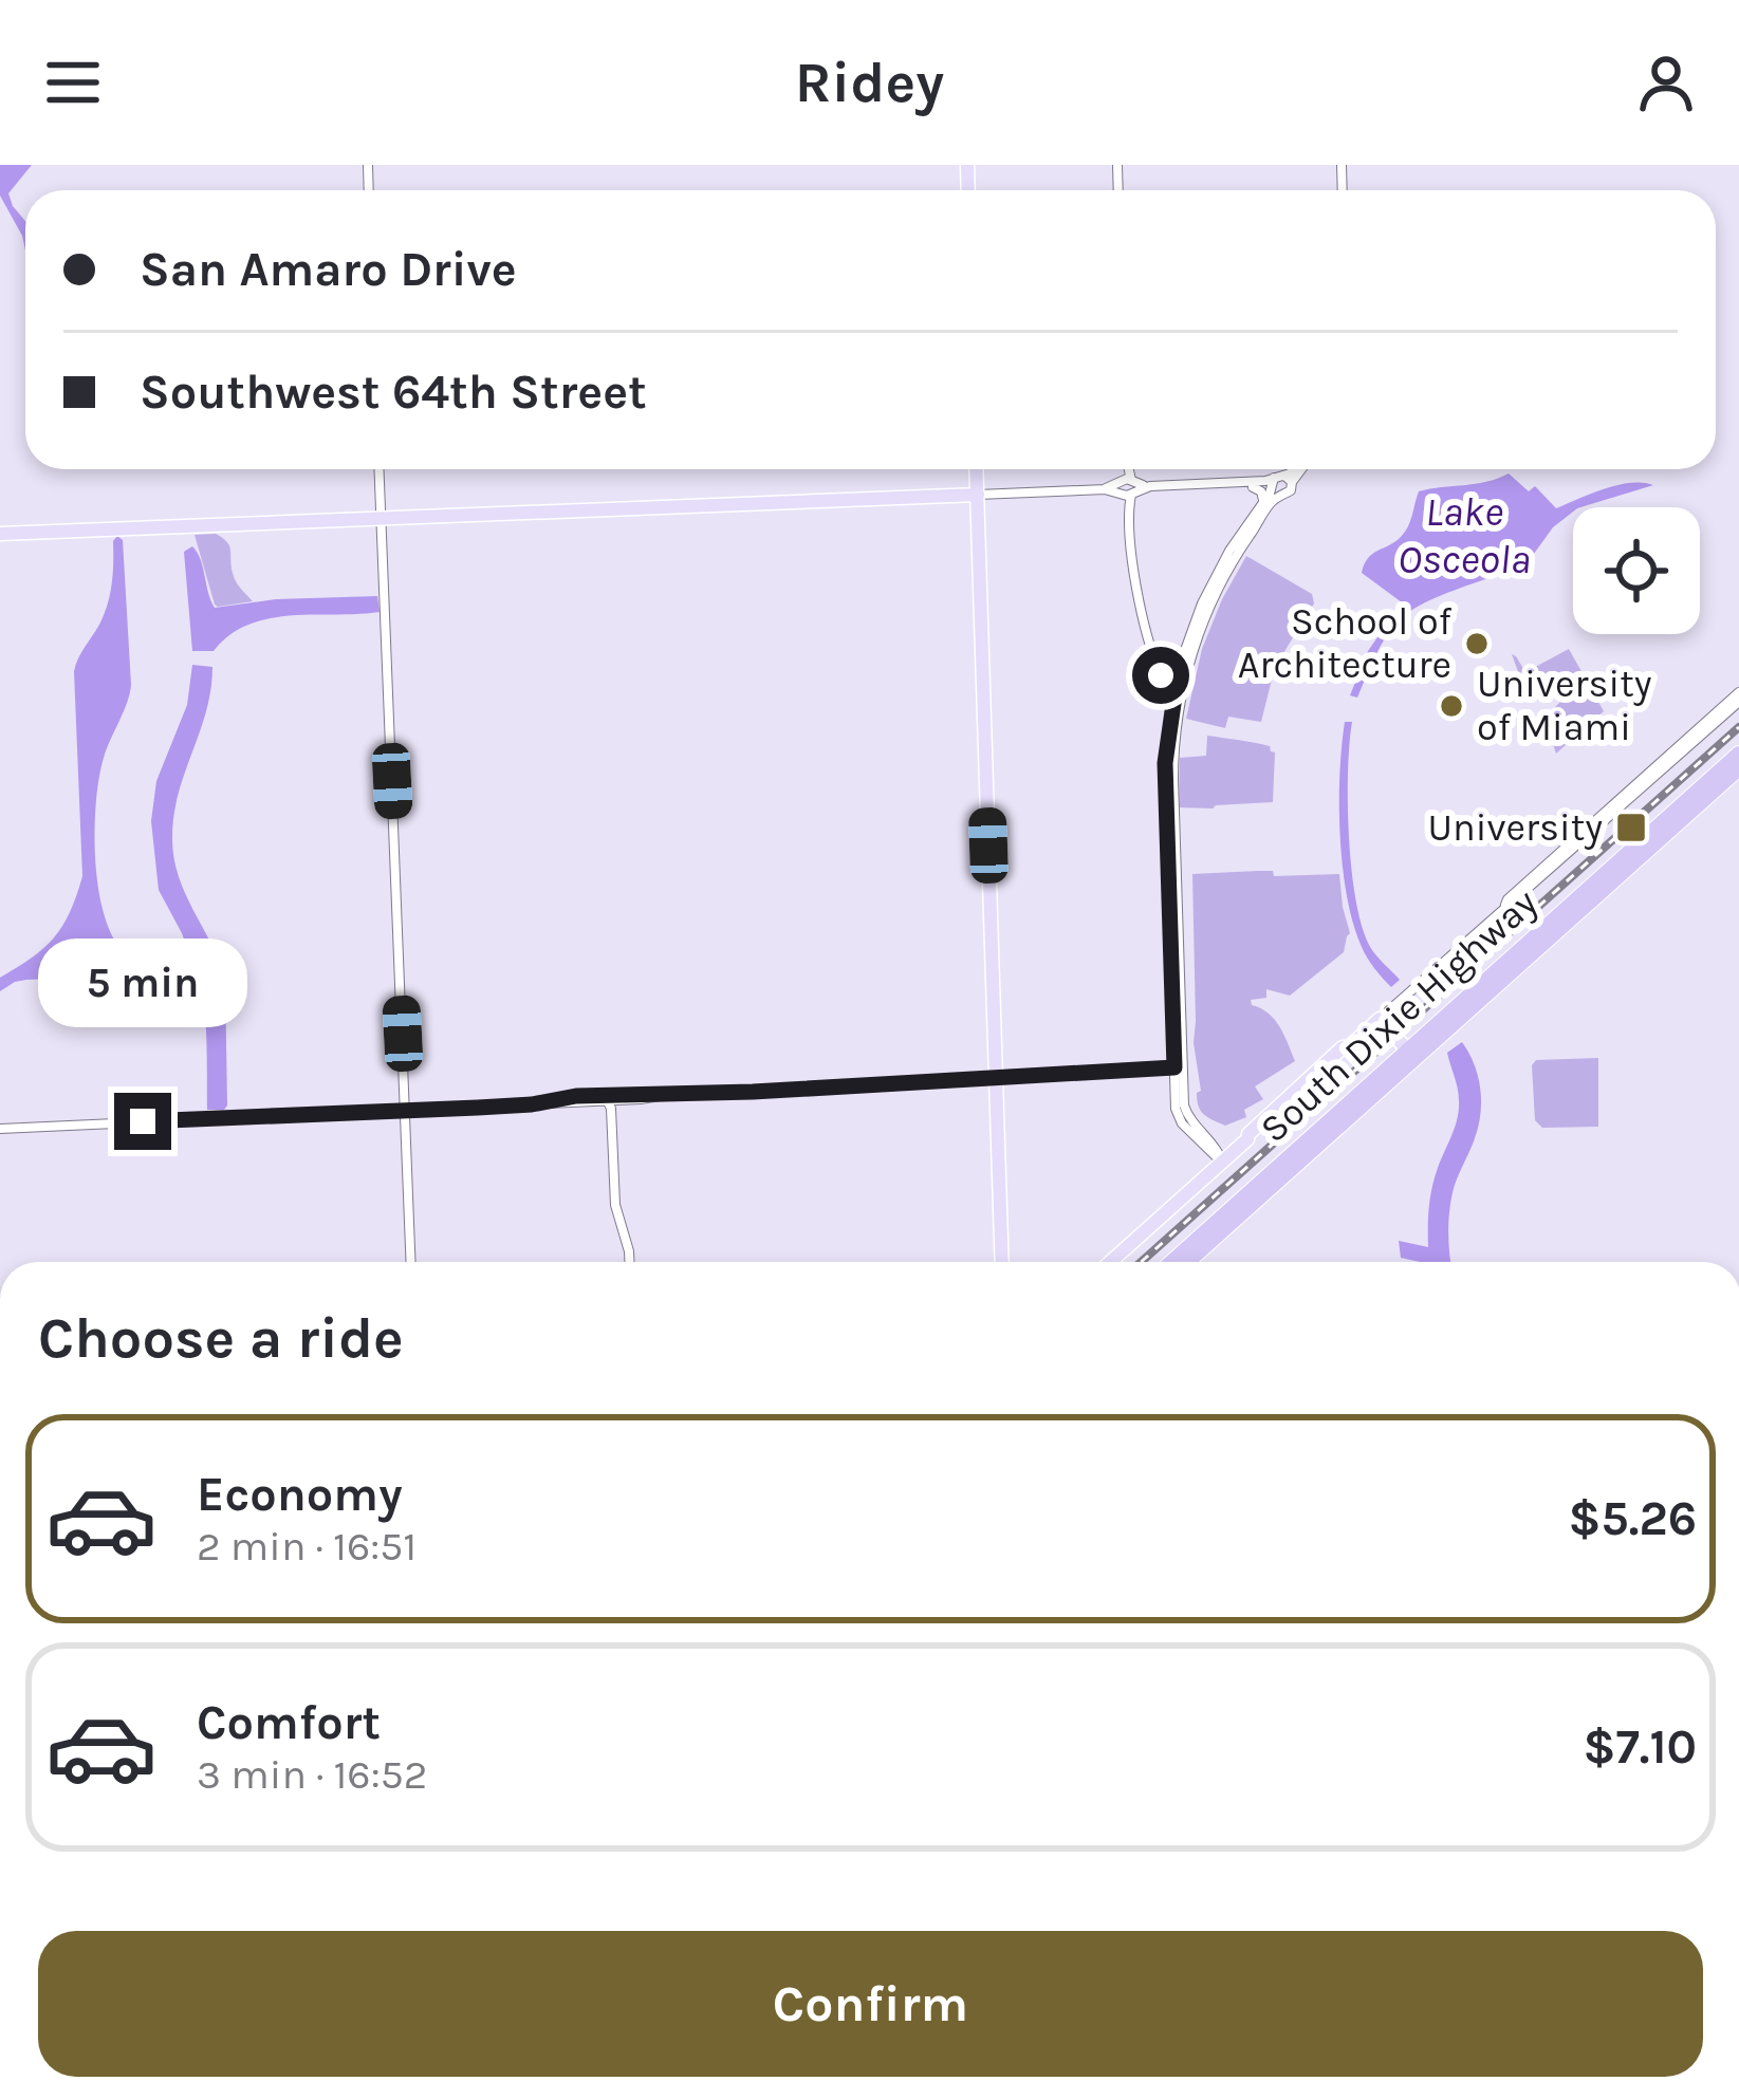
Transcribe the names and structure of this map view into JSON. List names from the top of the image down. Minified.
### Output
{"streets":{"highway":["South Dixie Highway"]},"water":["Lake Osceola"],"places":{"other":["School of Architecture","University of Miami"],"transit":["University"]},"page":{"header":"Ridey","banner":["San Amaro Drive","Southwest 64th Street"],"bubble":"5 min","heading":"Choose a ride","list":[{"name":"Economy","note":"2 min · 16:51","value":"$5.26"},{"name":"Comfort","note":"3 min · 16:52","value":"$7.10"}],"buttons":"Confirm"}}
